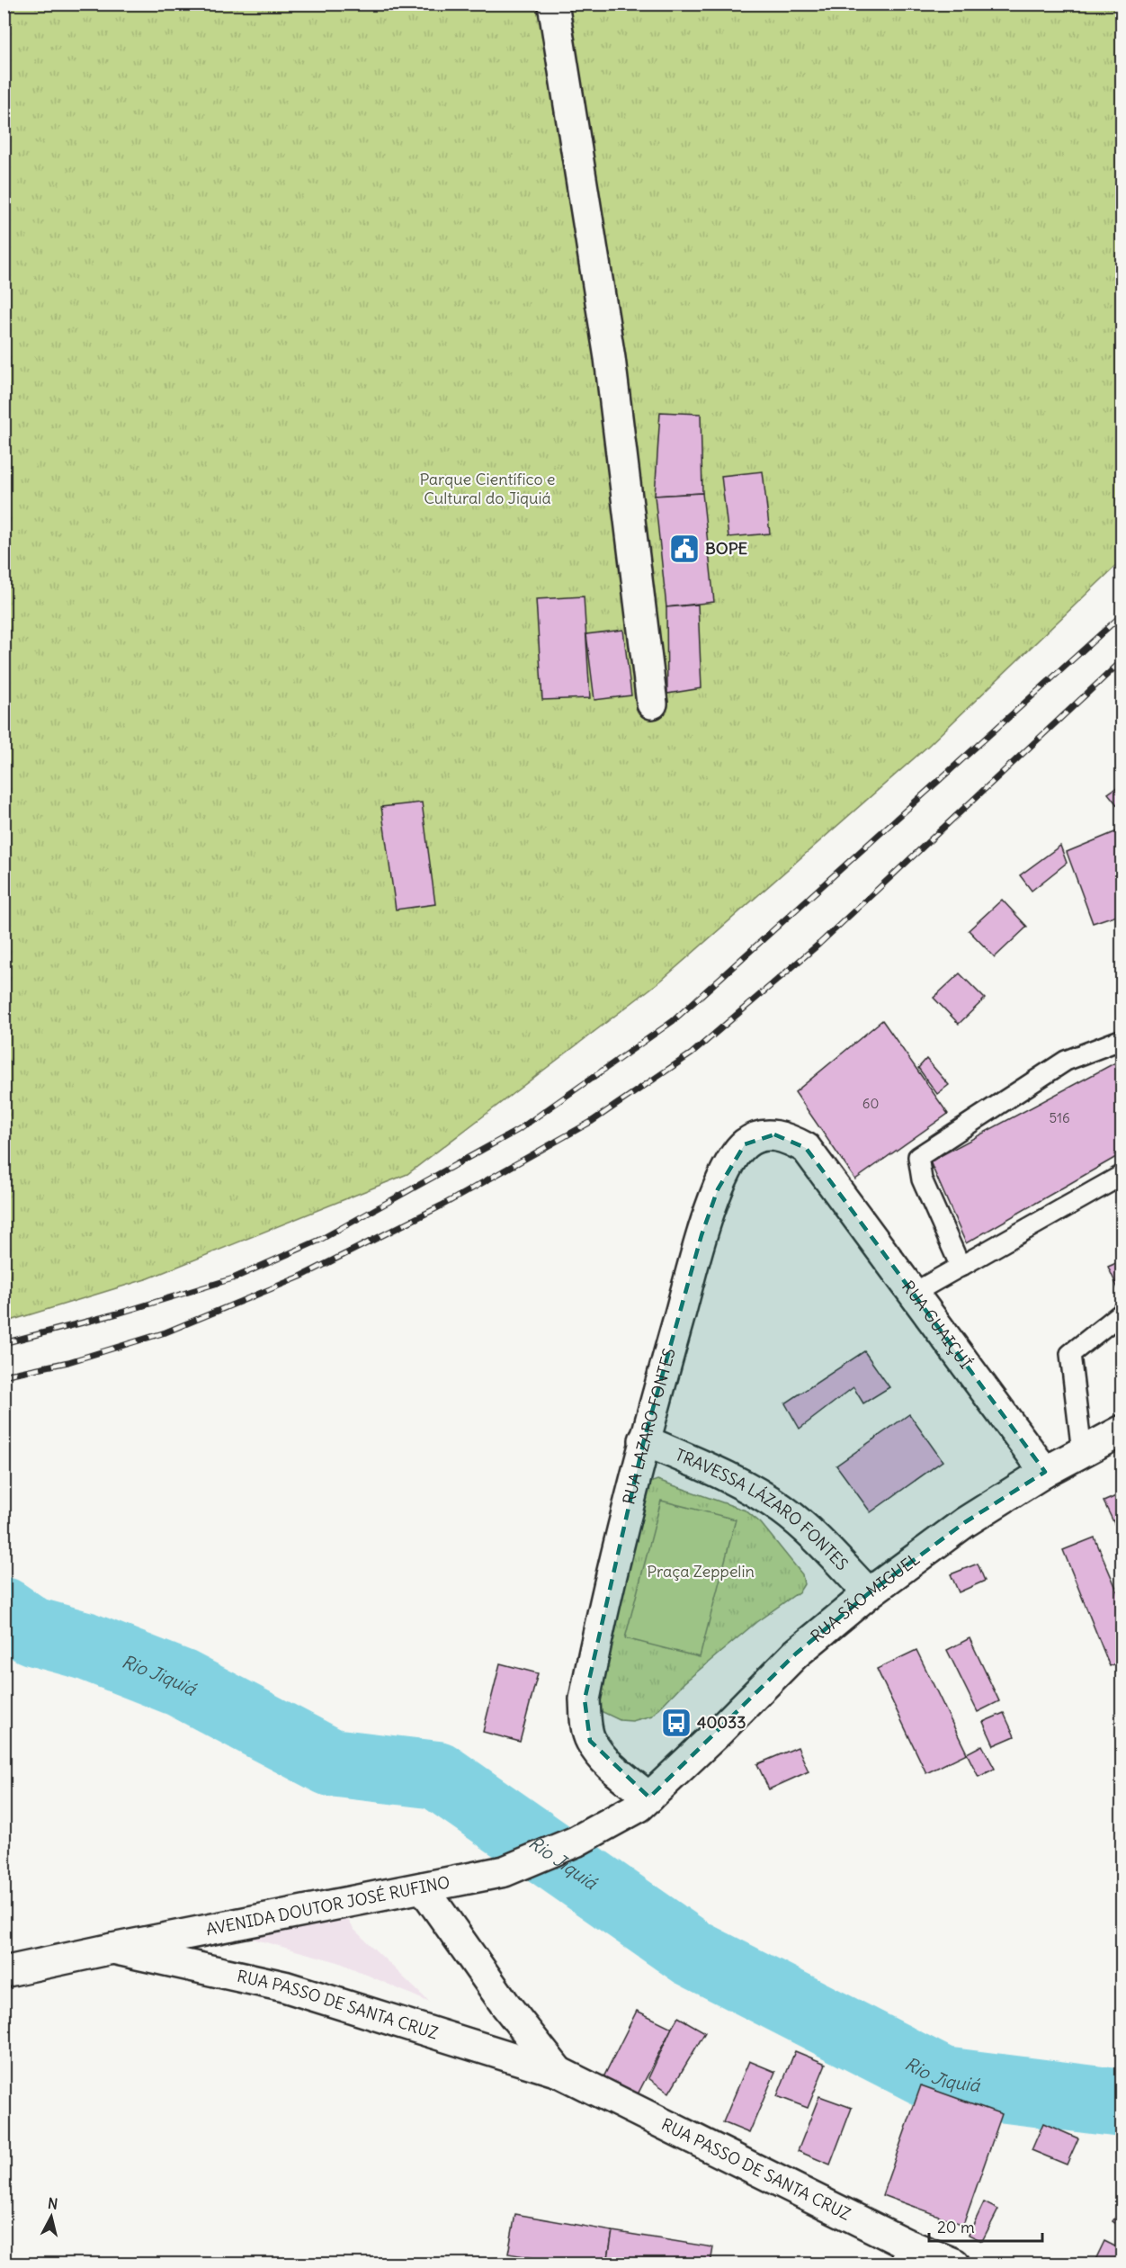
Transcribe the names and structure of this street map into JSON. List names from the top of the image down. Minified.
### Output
{"streets":{"street":["RUA GUAIÇUÍ","RUA LAZARO FONTES","TRAVESSA LÁZARO FONTES","RUA SÃO MIGUEL","AVENIDA DOUTOR JOSÉ RUFINO","RUA PASSO DE SANTA CRUZ"]},"crossings":[["RUA GUAIÇUÍ","RUA LAZARO FONTES"],["RUA GUAIÇUÍ","RUA SÃO MIGUEL"],["RUA LAZARO FONTES","TRAVESSA LÁZARO FONTES"],["RUA LAZARO FONTES","RUA SÃO MIGUEL"],["RUA LAZARO FONTES","AVENIDA DOUTOR JOSÉ RUFINO"],["TRAVESSA LÁZARO FONTES","RUA SÃO MIGUEL"],["RUA SÃO MIGUEL","AVENIDA DOUTOR JOSÉ RUFINO"],["AVENIDA DOUTOR JOSÉ RUFINO","RUA PASSO DE SANTA CRUZ"]],"water":["Rio Jiquiá"],"parks":["Parque Científico e Cultural do Jiquiá","Praça Zeppelin"],"places":{"public building":["BOPE"],"bus stop":["40033"]},"house_numbers":["60","516"],"scale_bar":"20 m","north":"top"}
